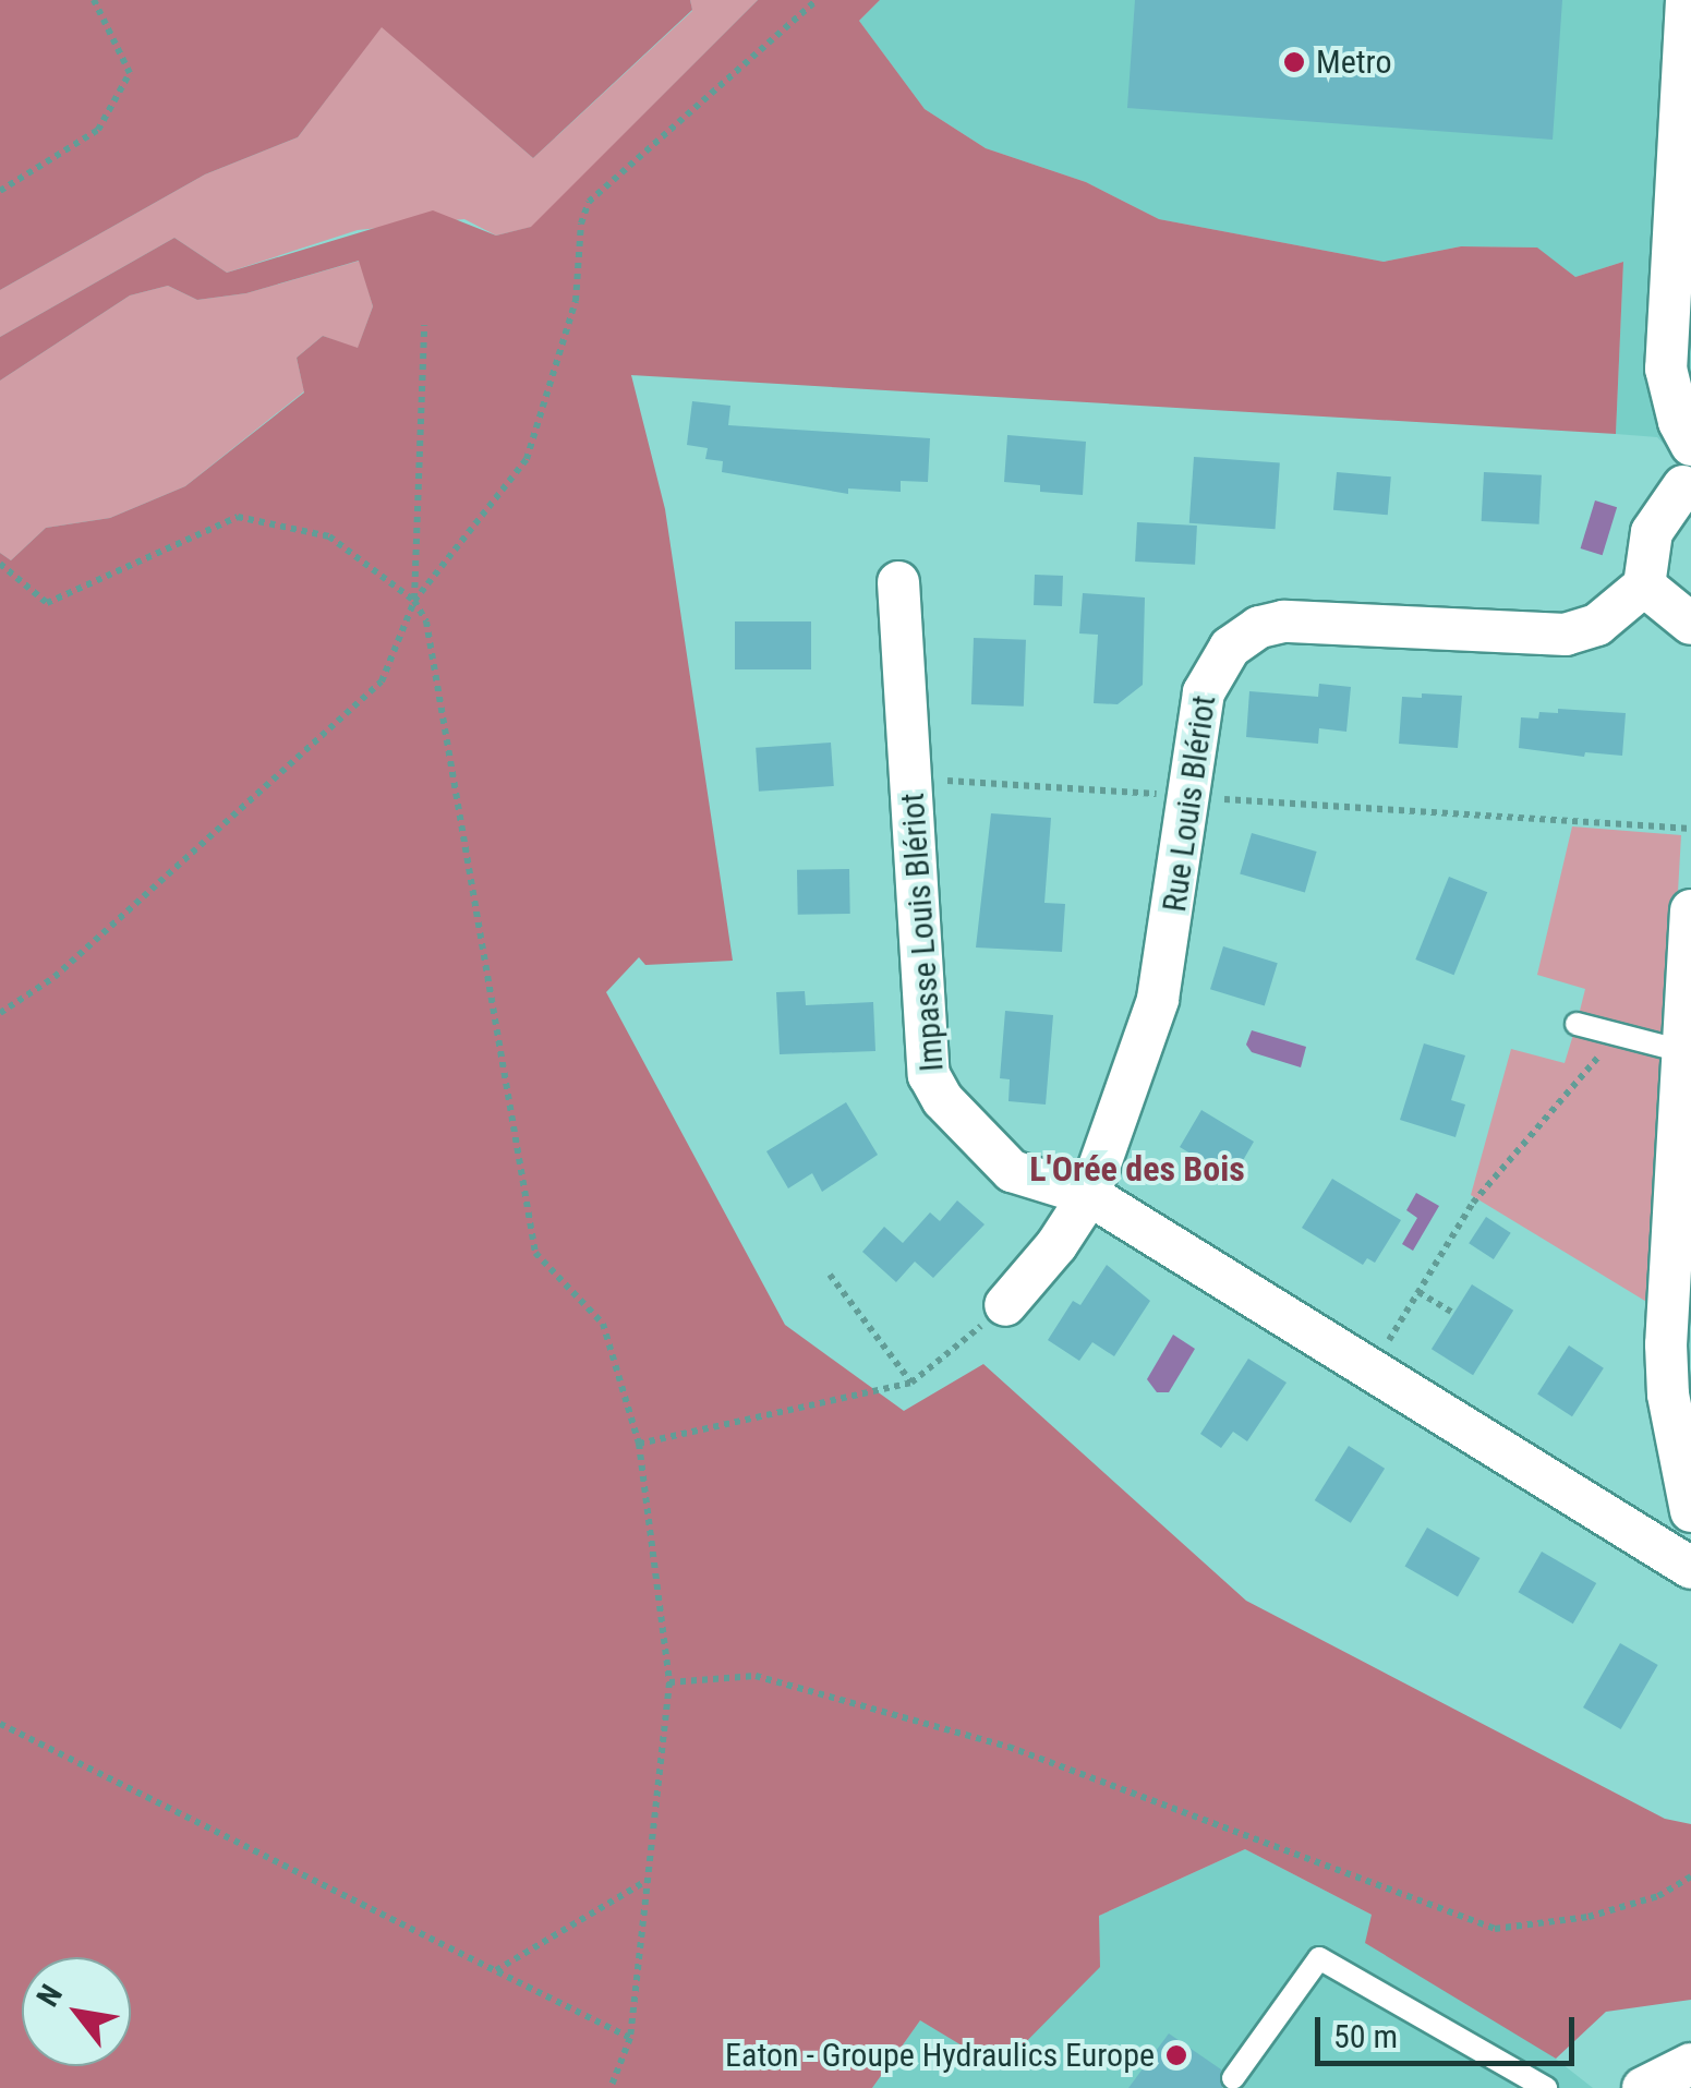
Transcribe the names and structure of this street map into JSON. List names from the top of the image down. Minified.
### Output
{"streets":{"street":["Rue Louis Blériot","Impasse Louis Blériot"]},"crossings":[["Rue Louis Blériot","Impasse Louis Blériot"]],"districts":["L'Orée des Bois"],"places":["Metro","Eaton - Groupe Hydraulics Europe"],"scale_bar":"50 m","north":"top left"}
